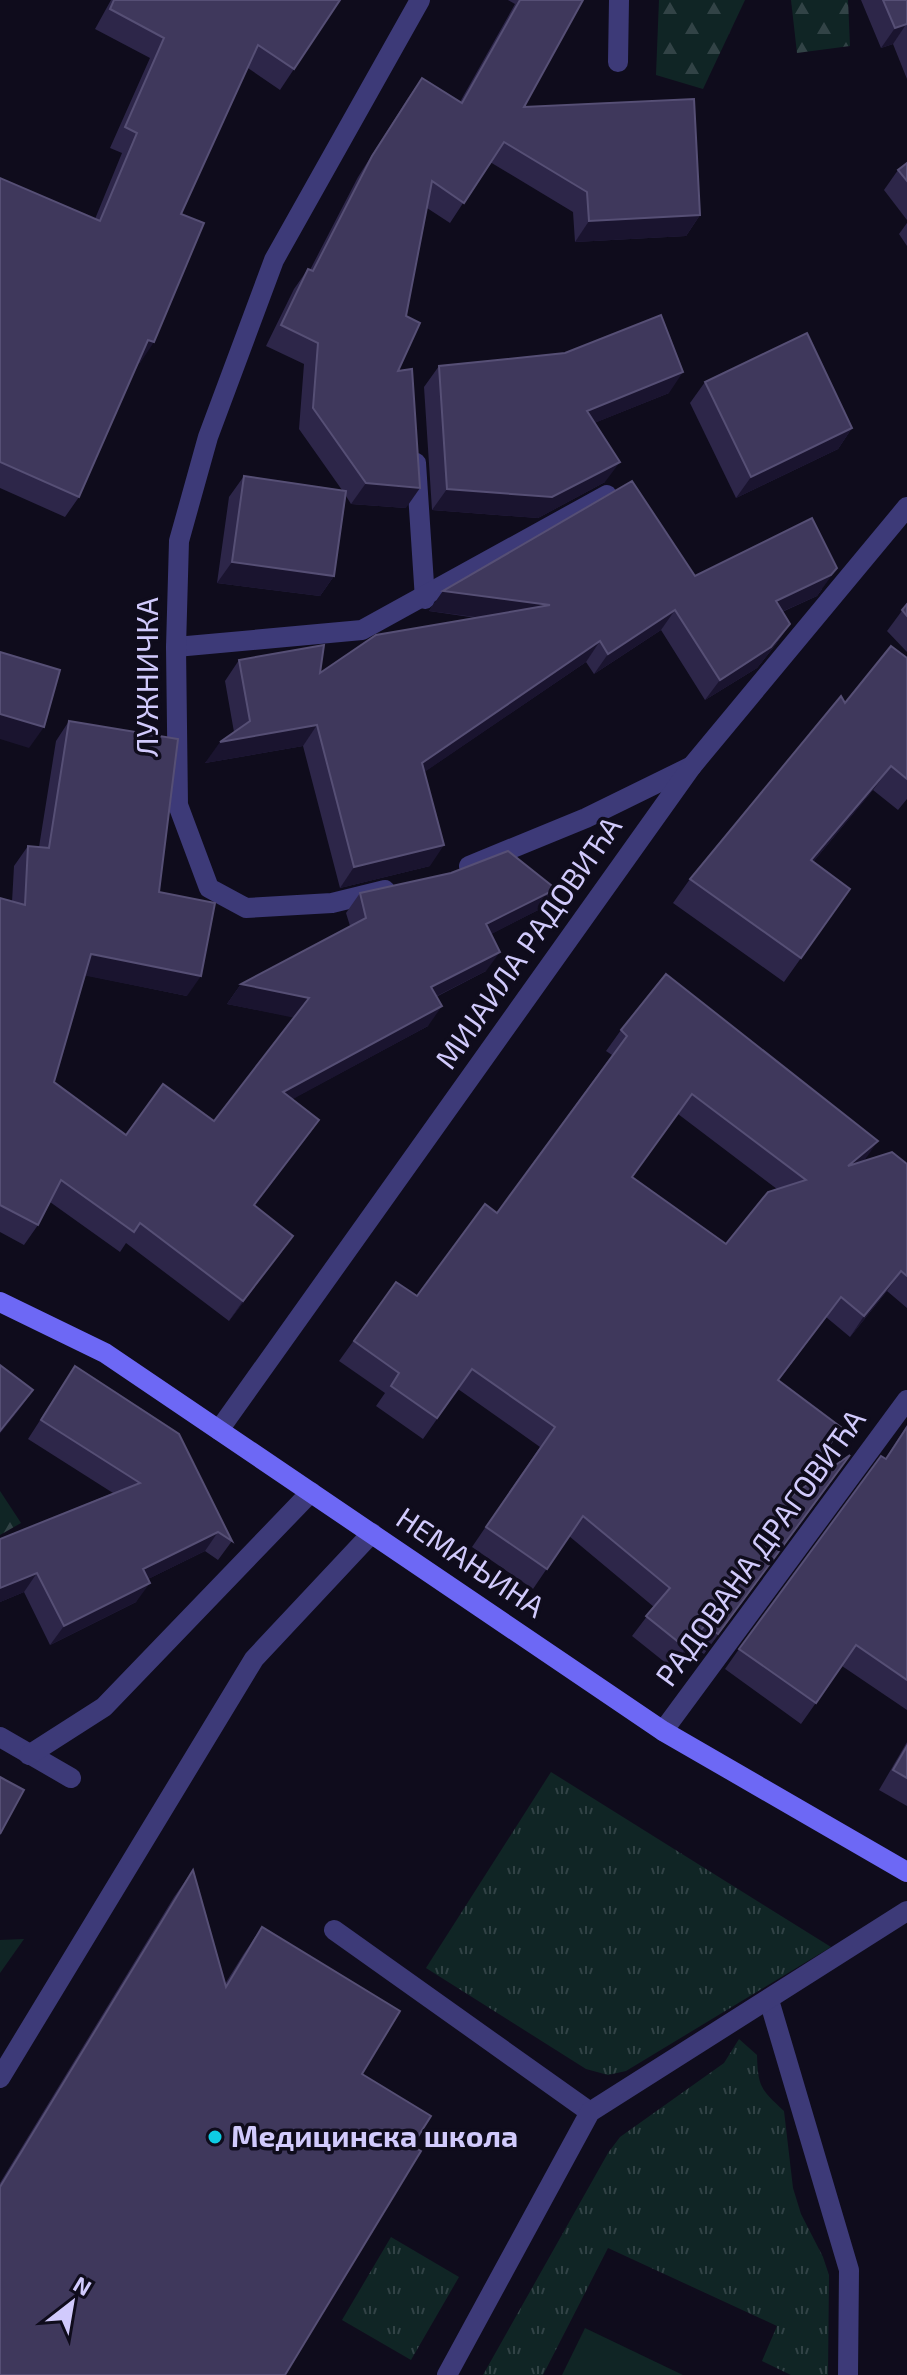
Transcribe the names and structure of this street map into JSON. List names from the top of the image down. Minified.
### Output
{"streets":{"main road":["НЕМАЊИНА"],"street":["ЛУЖНИЧКА","МИЈАИЛА РАДОВИЋА","РАДОВАНА ДРАГОВИЋА"]},"crossings":[["МИЈАИЛА РАДОВИЋА","НЕМАЊИНА"],["РАДОВАНА ДРАГОВИЋА","НЕМАЊИНА"]],"places":["Медицинска школа"],"north":"top right"}
